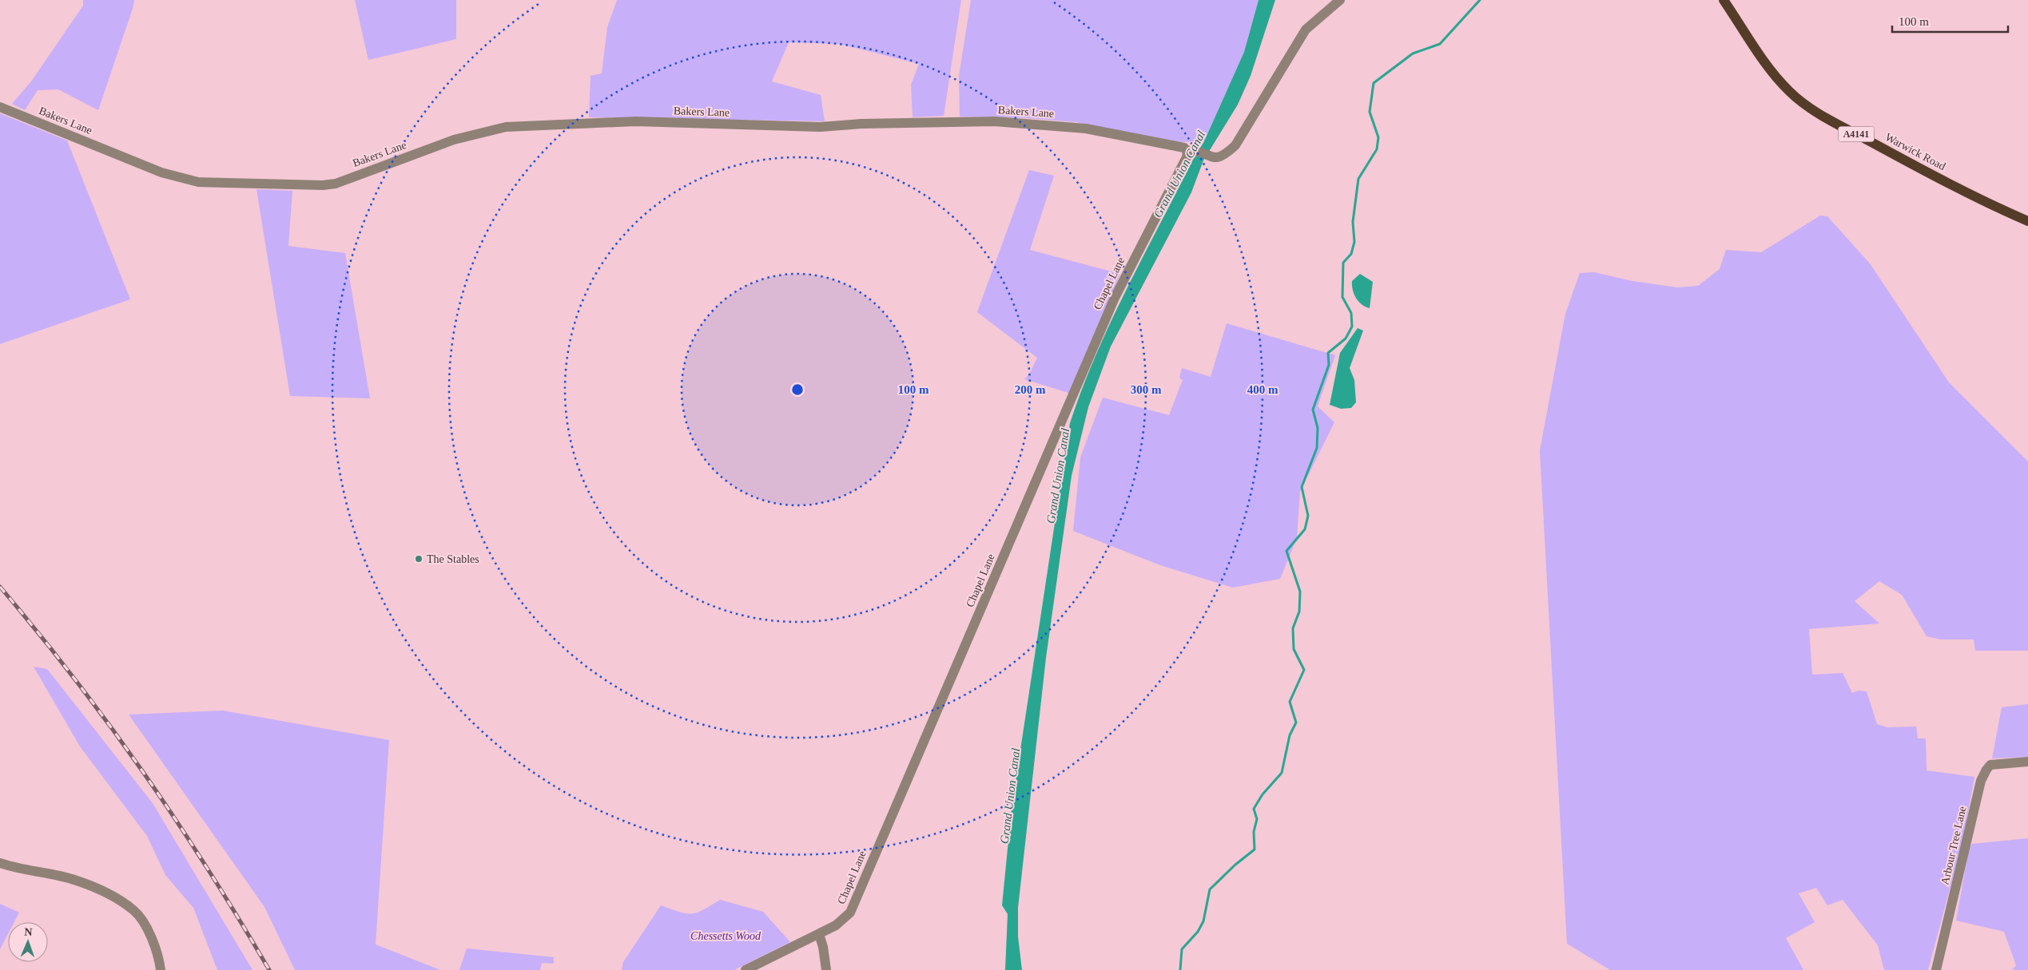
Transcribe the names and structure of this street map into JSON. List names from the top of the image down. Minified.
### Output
{"streets":{"main road":["A4141","Warwick Road"],"street":["Bakers Lane","Chapel Lane","Arbour Tree Lane"]},"crossings":[["Bakers Lane","Chapel Lane"]],"water":["Grand Union Canal"],"parks":["Chessetts Wood"],"places":["The Stables"],"scale_bar":"100 m","north":"top","rings":["100 m","200 m","300 m","400 m"]}
